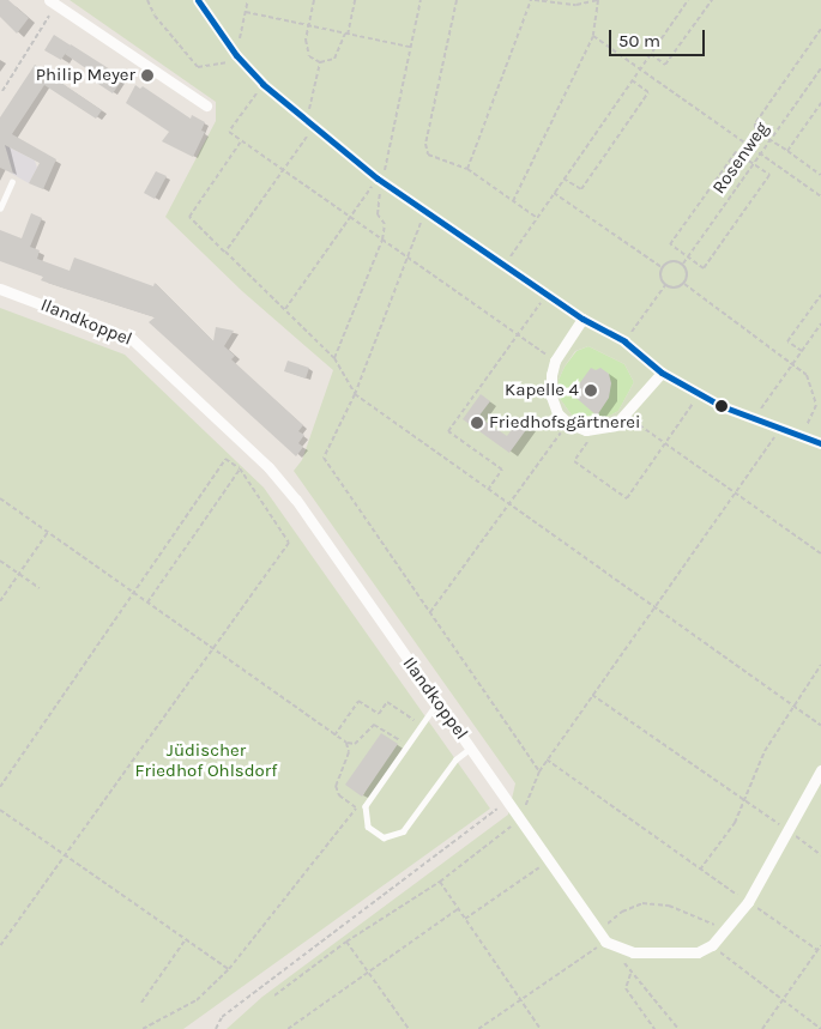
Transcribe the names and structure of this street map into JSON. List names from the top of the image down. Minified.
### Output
{"streets":{"street":["Ilandkoppel"],"path":["Rosenweg"]},"parks":["Jüdischer Friedhof Ohlsdorf"],"places":["Philip Meyer","Kapelle 4","Friedhofsgärtnerei"],"scale_bar":"50 m"}
